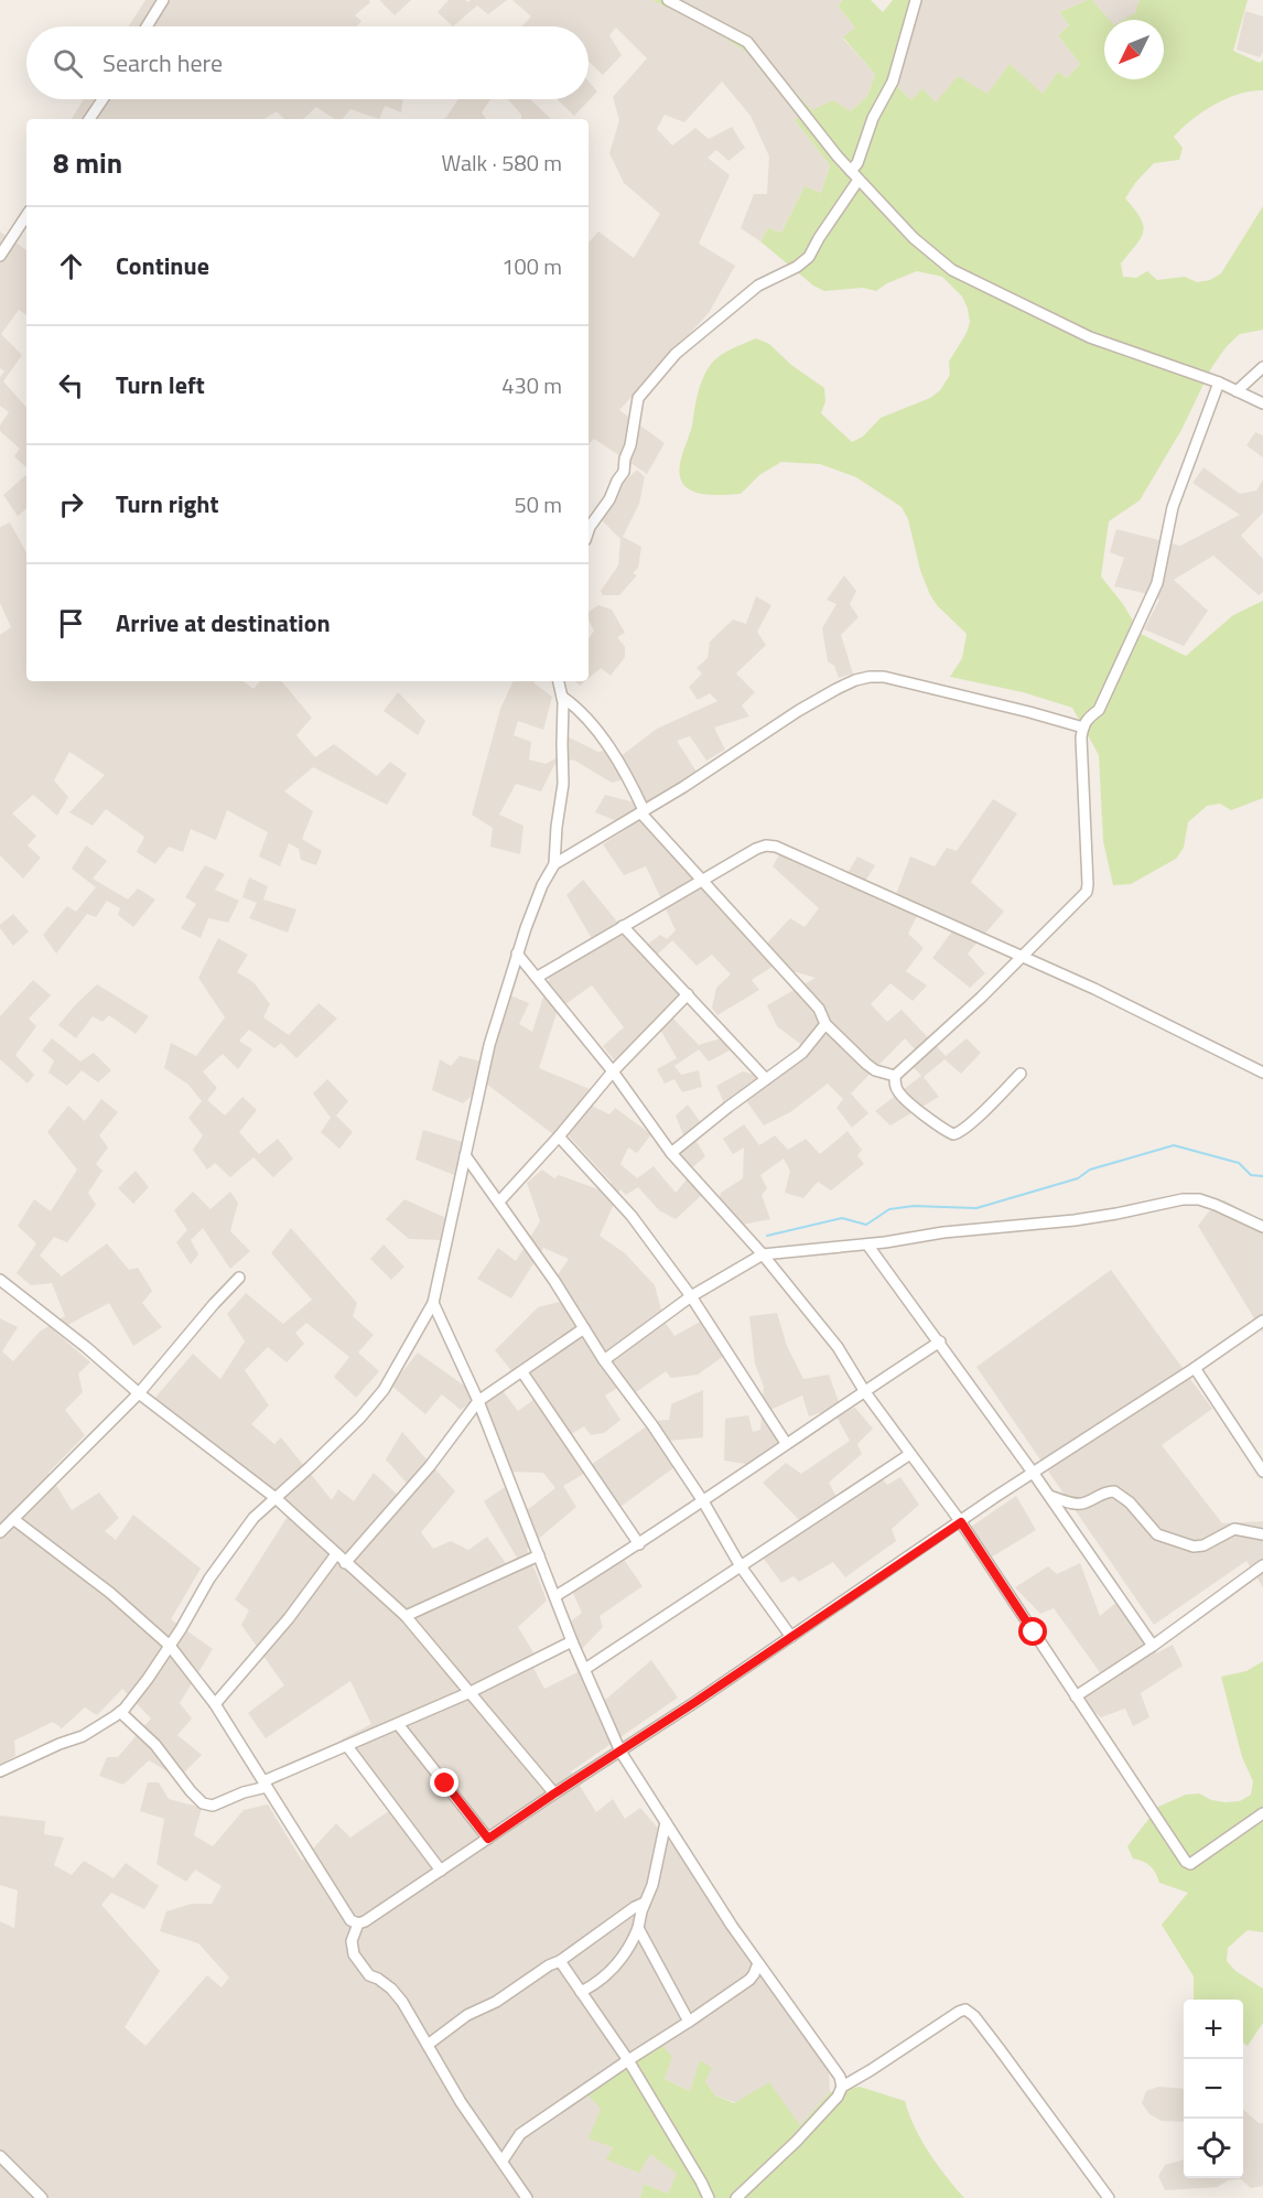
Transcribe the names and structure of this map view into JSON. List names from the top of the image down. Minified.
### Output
{"north":"bottom left","page":{"search":"Search here","heading":["8 min","Walk · 580 m"],"list":[["Continue","100 m"],["Turn left","430 m"],["Turn right","50 m"],"Arrive at destination"],"map_buttons":["+","−"]}}
